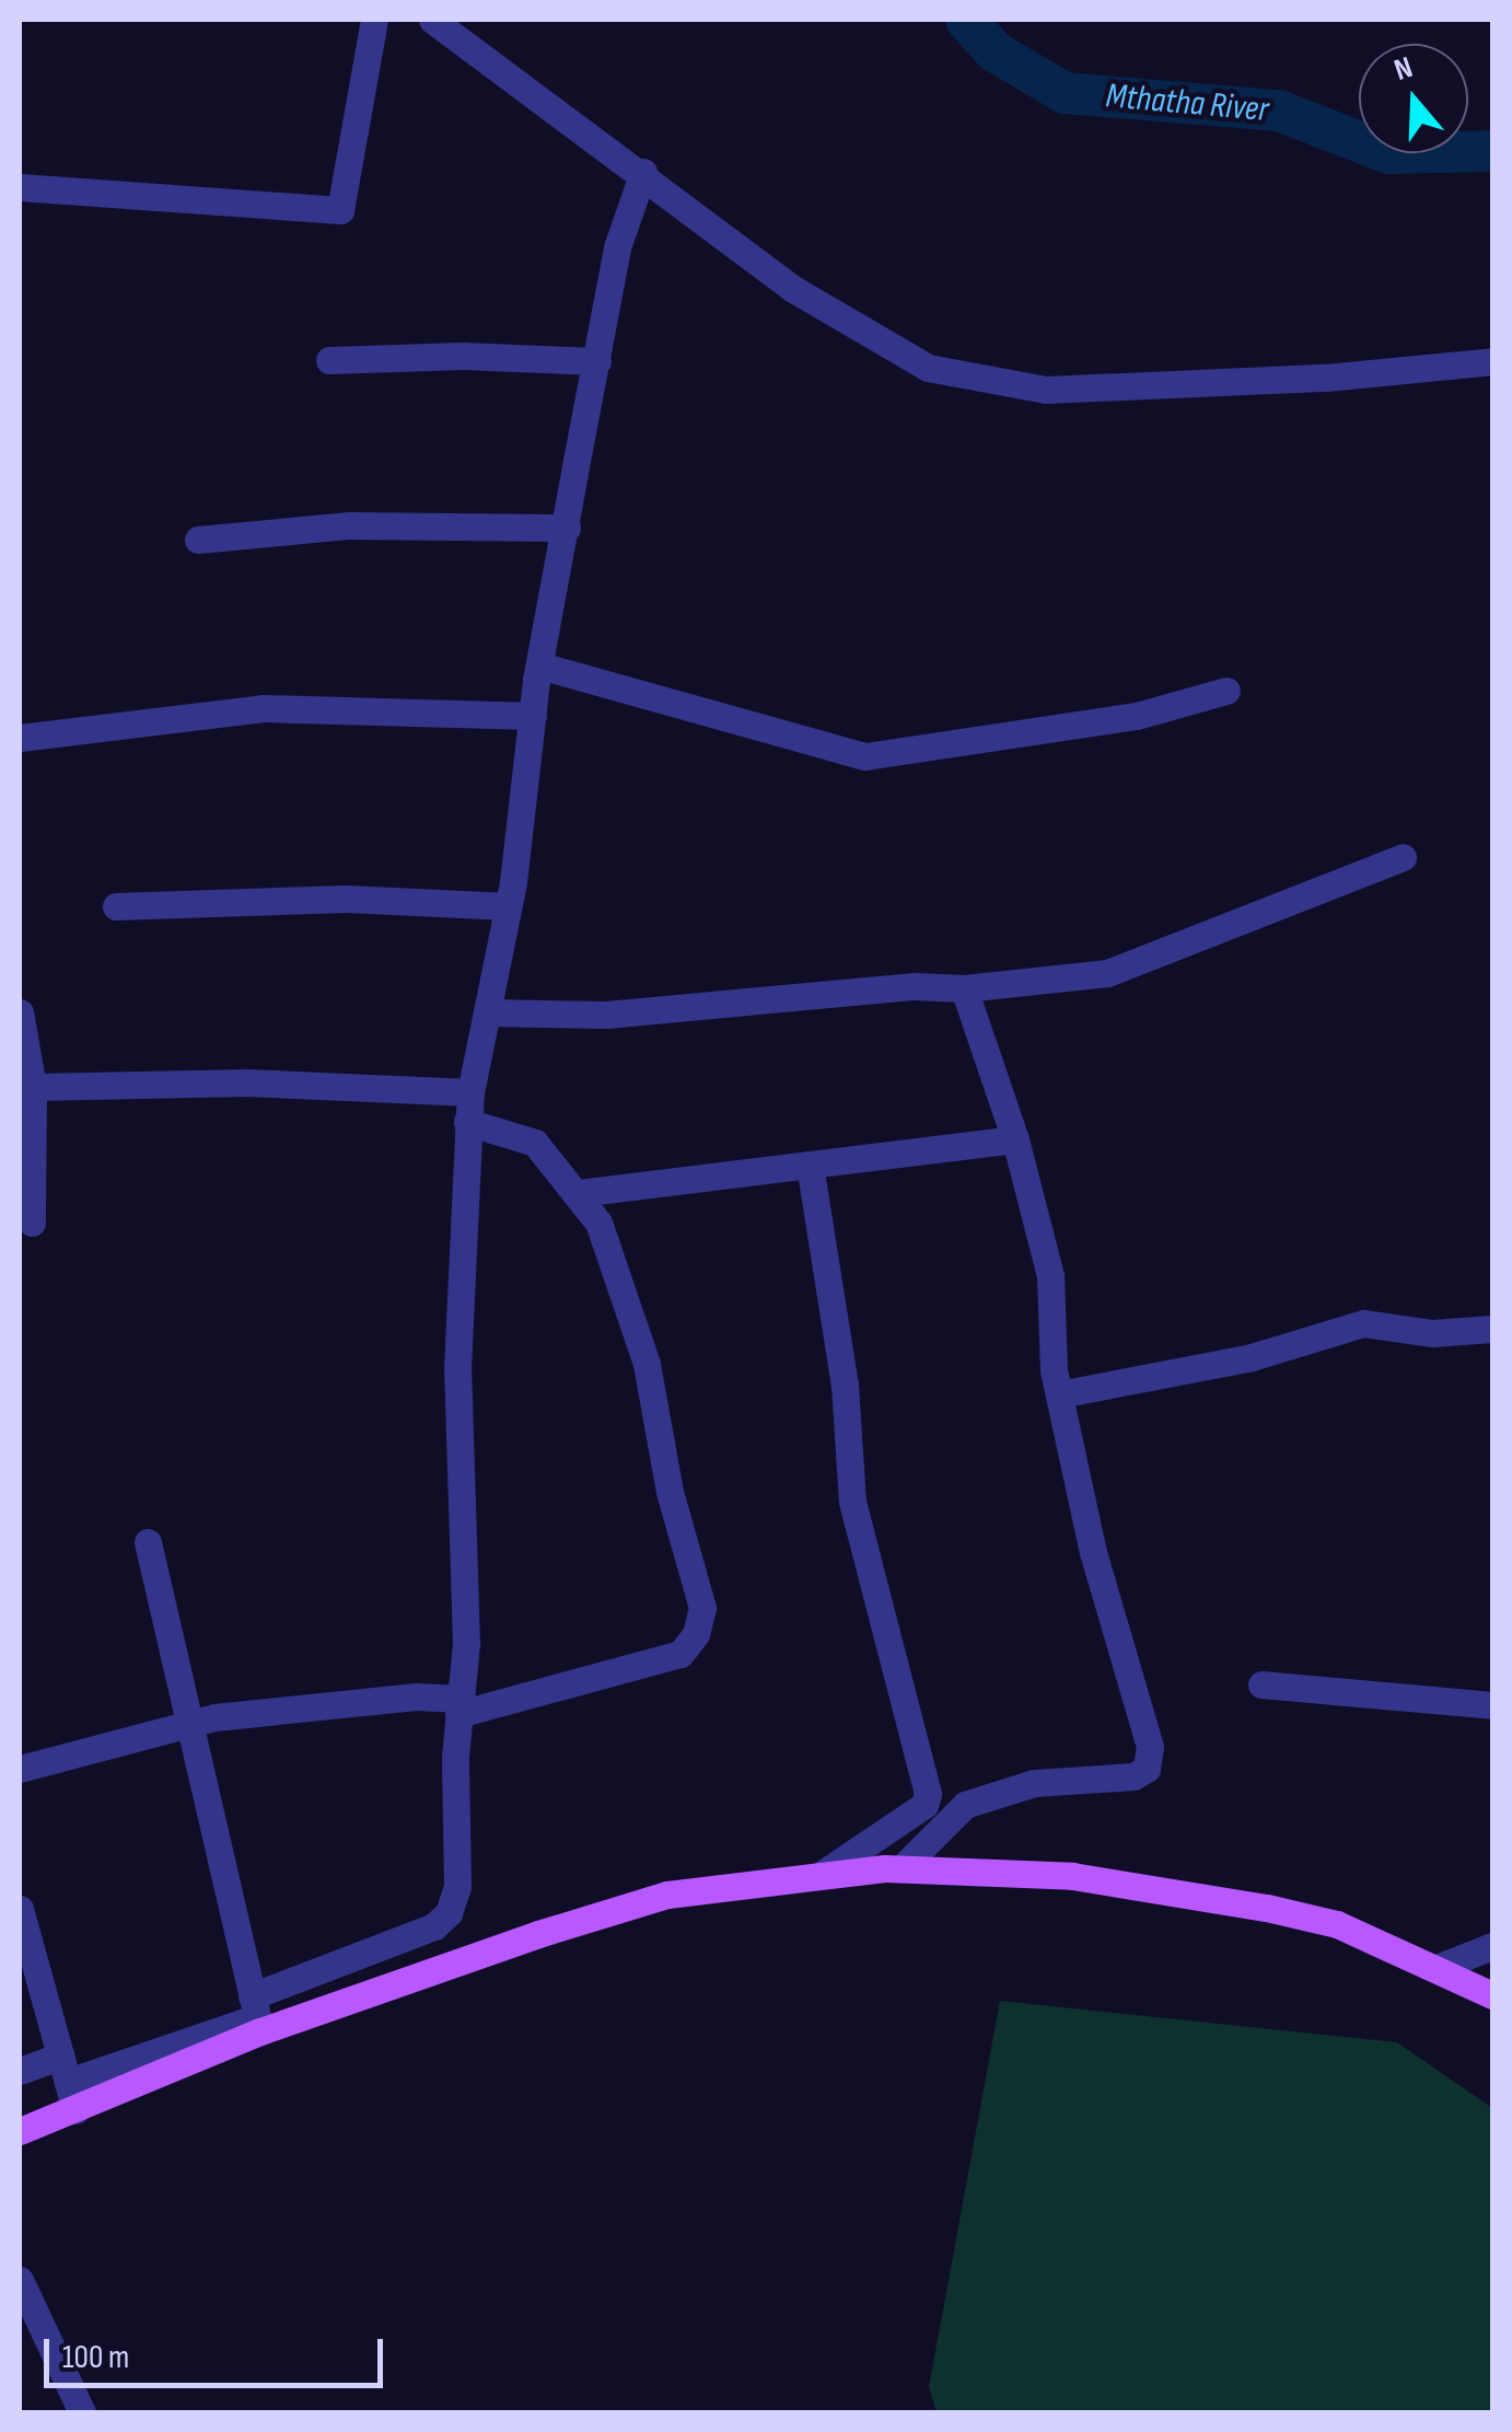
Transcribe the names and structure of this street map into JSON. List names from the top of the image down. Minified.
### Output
{"water":["Mthatha River"],"scale_bar":"100 m","north":"top"}
